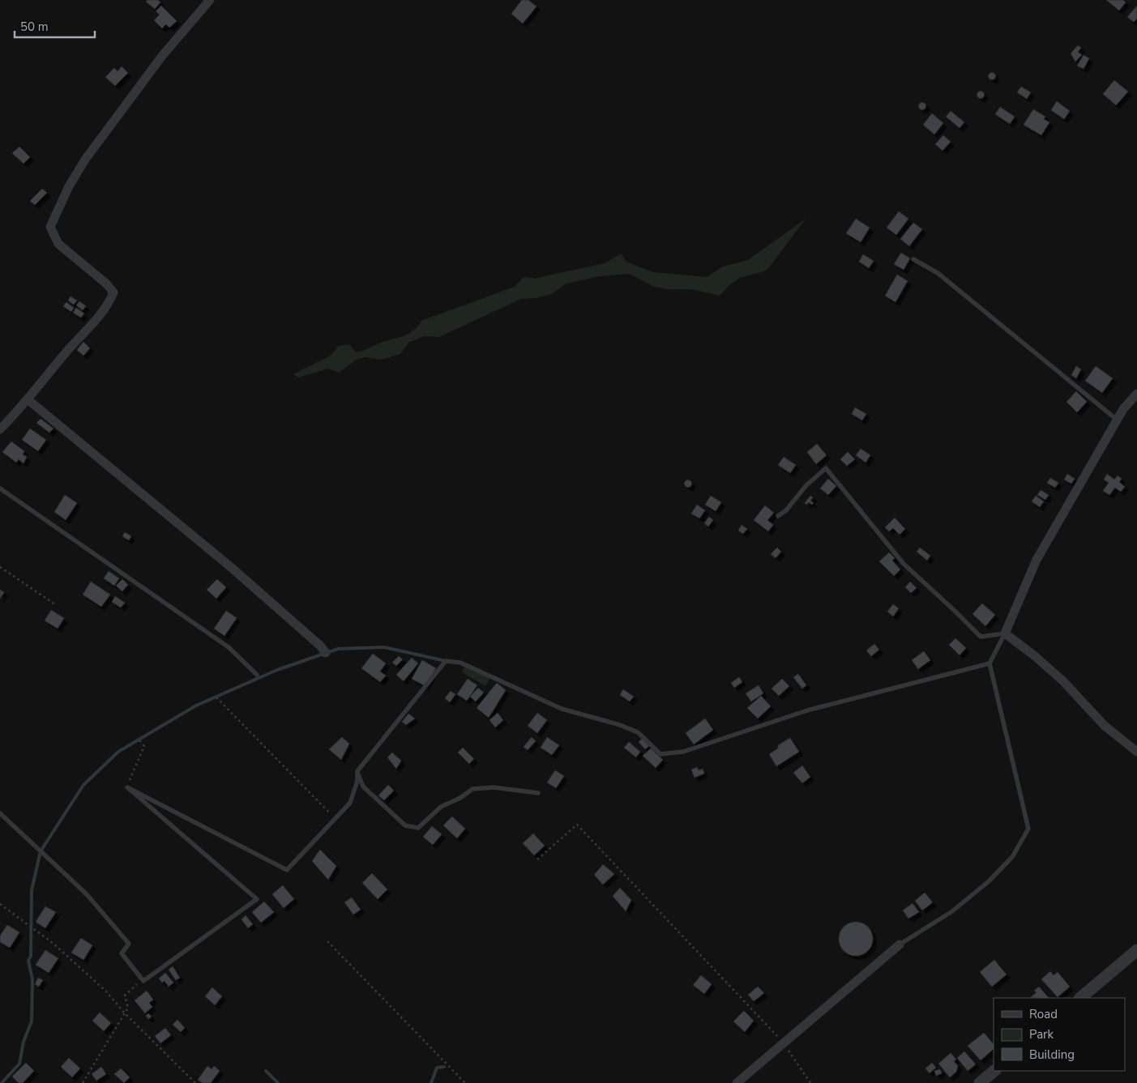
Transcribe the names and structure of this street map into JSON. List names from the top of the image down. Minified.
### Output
{"legend":["Road","Park","Building"],"scale_bar":"50 m"}
